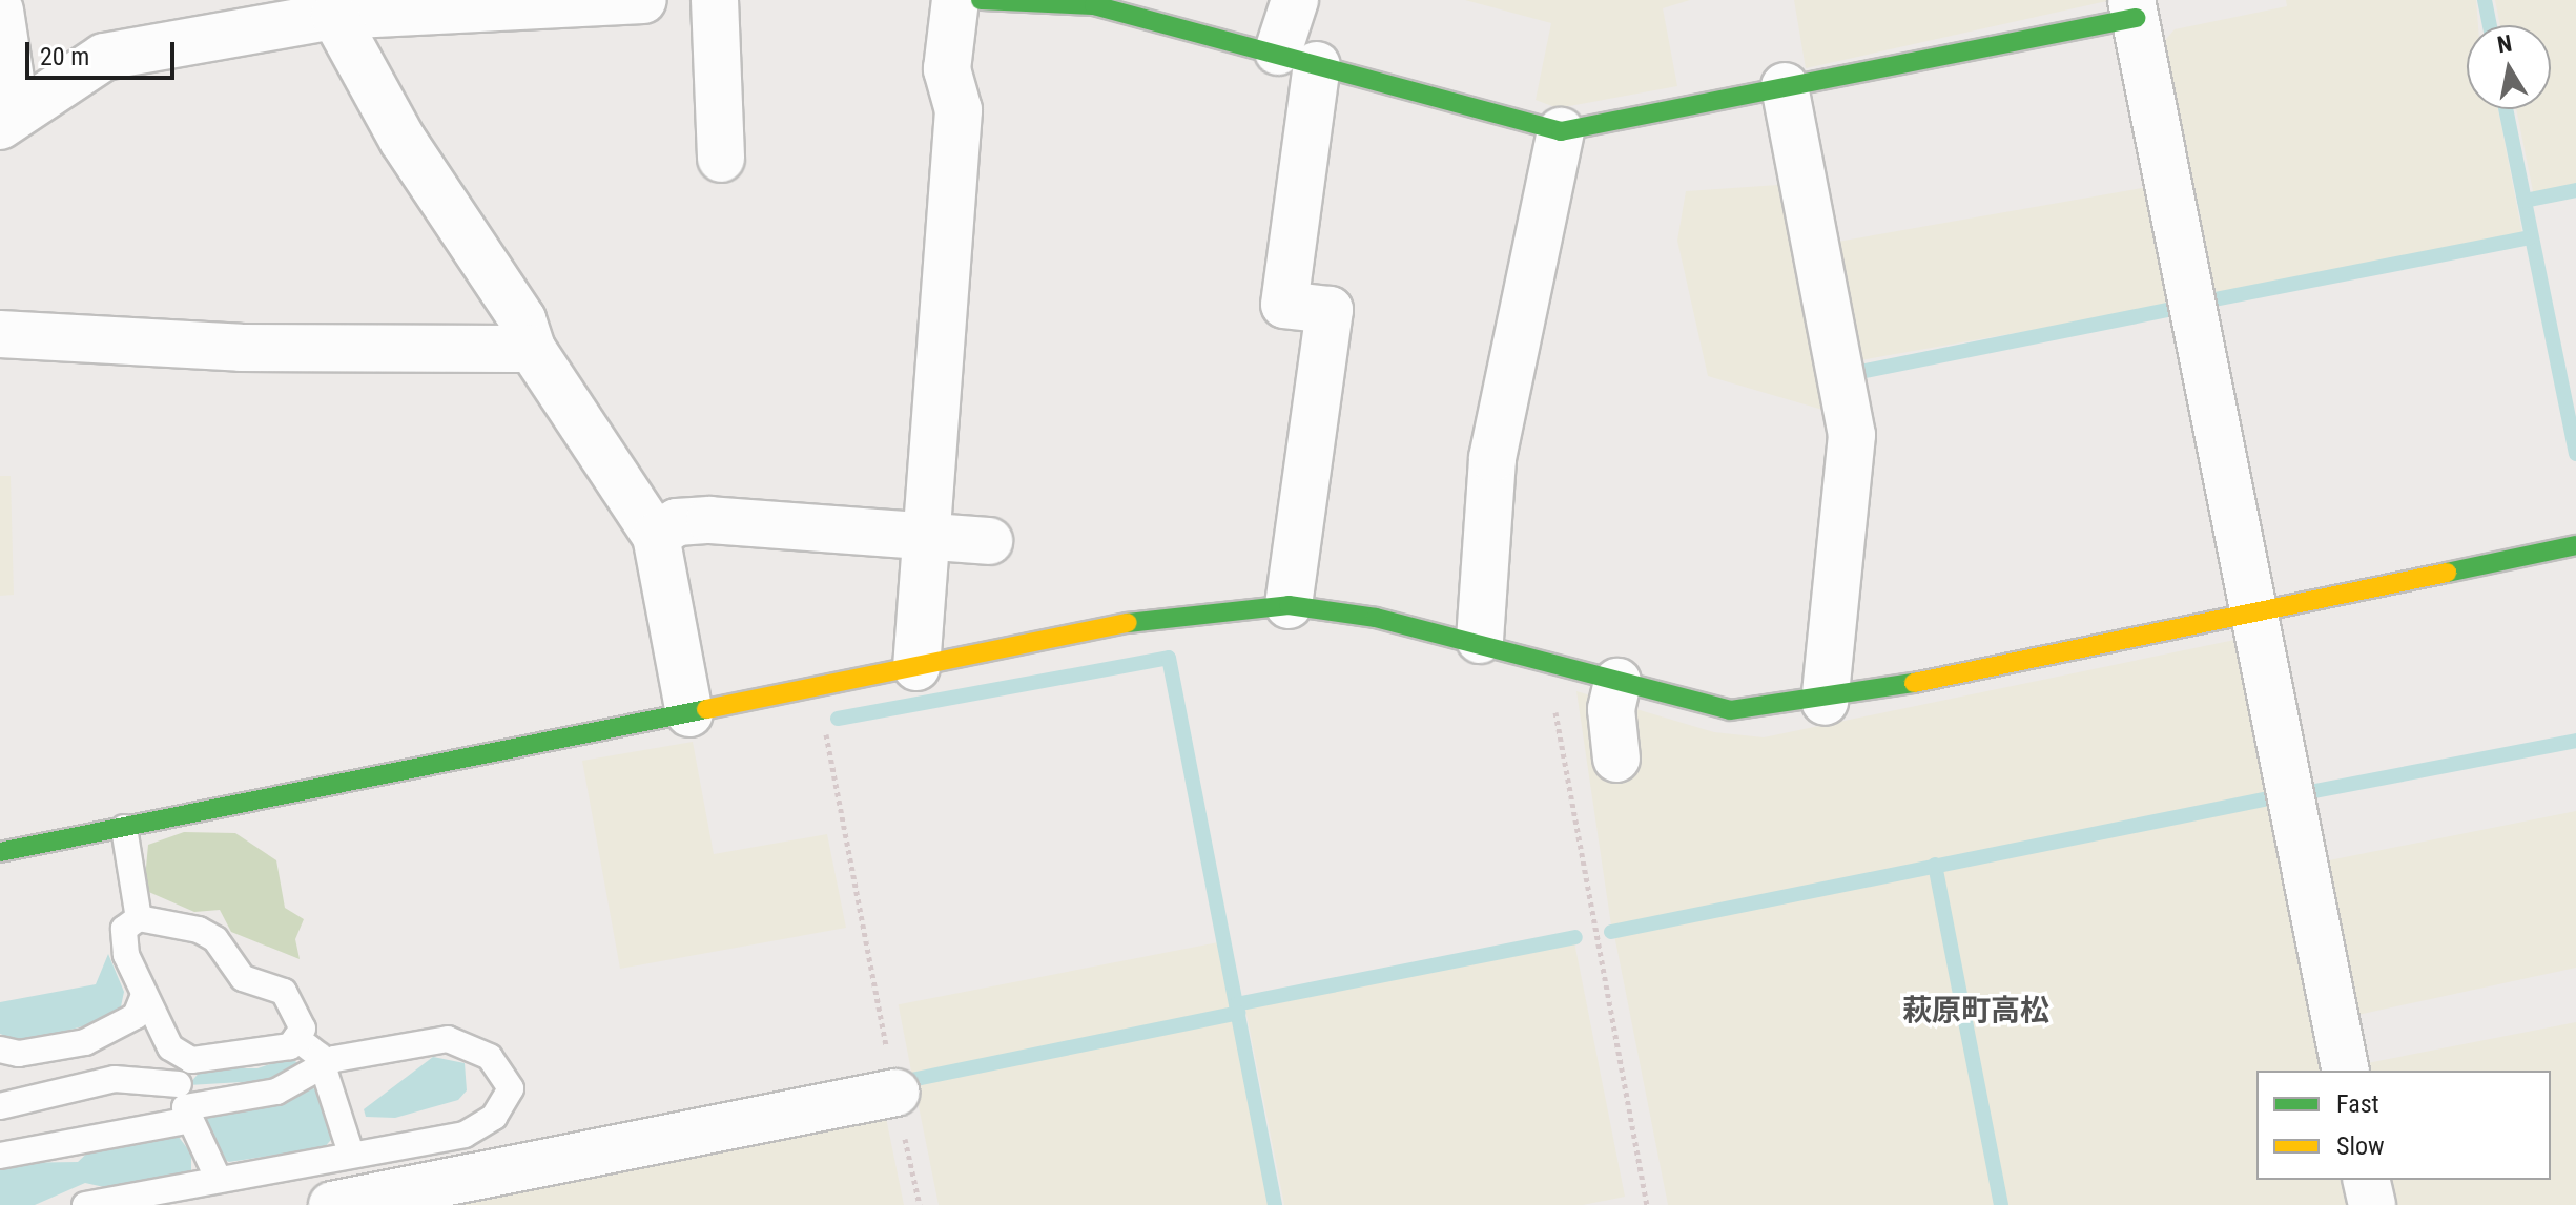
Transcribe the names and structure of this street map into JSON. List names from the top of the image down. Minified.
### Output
{"districts":["萩原町高松"],"legend":["Fast","Slow"],"scale_bar":"20 m","north":"top"}
